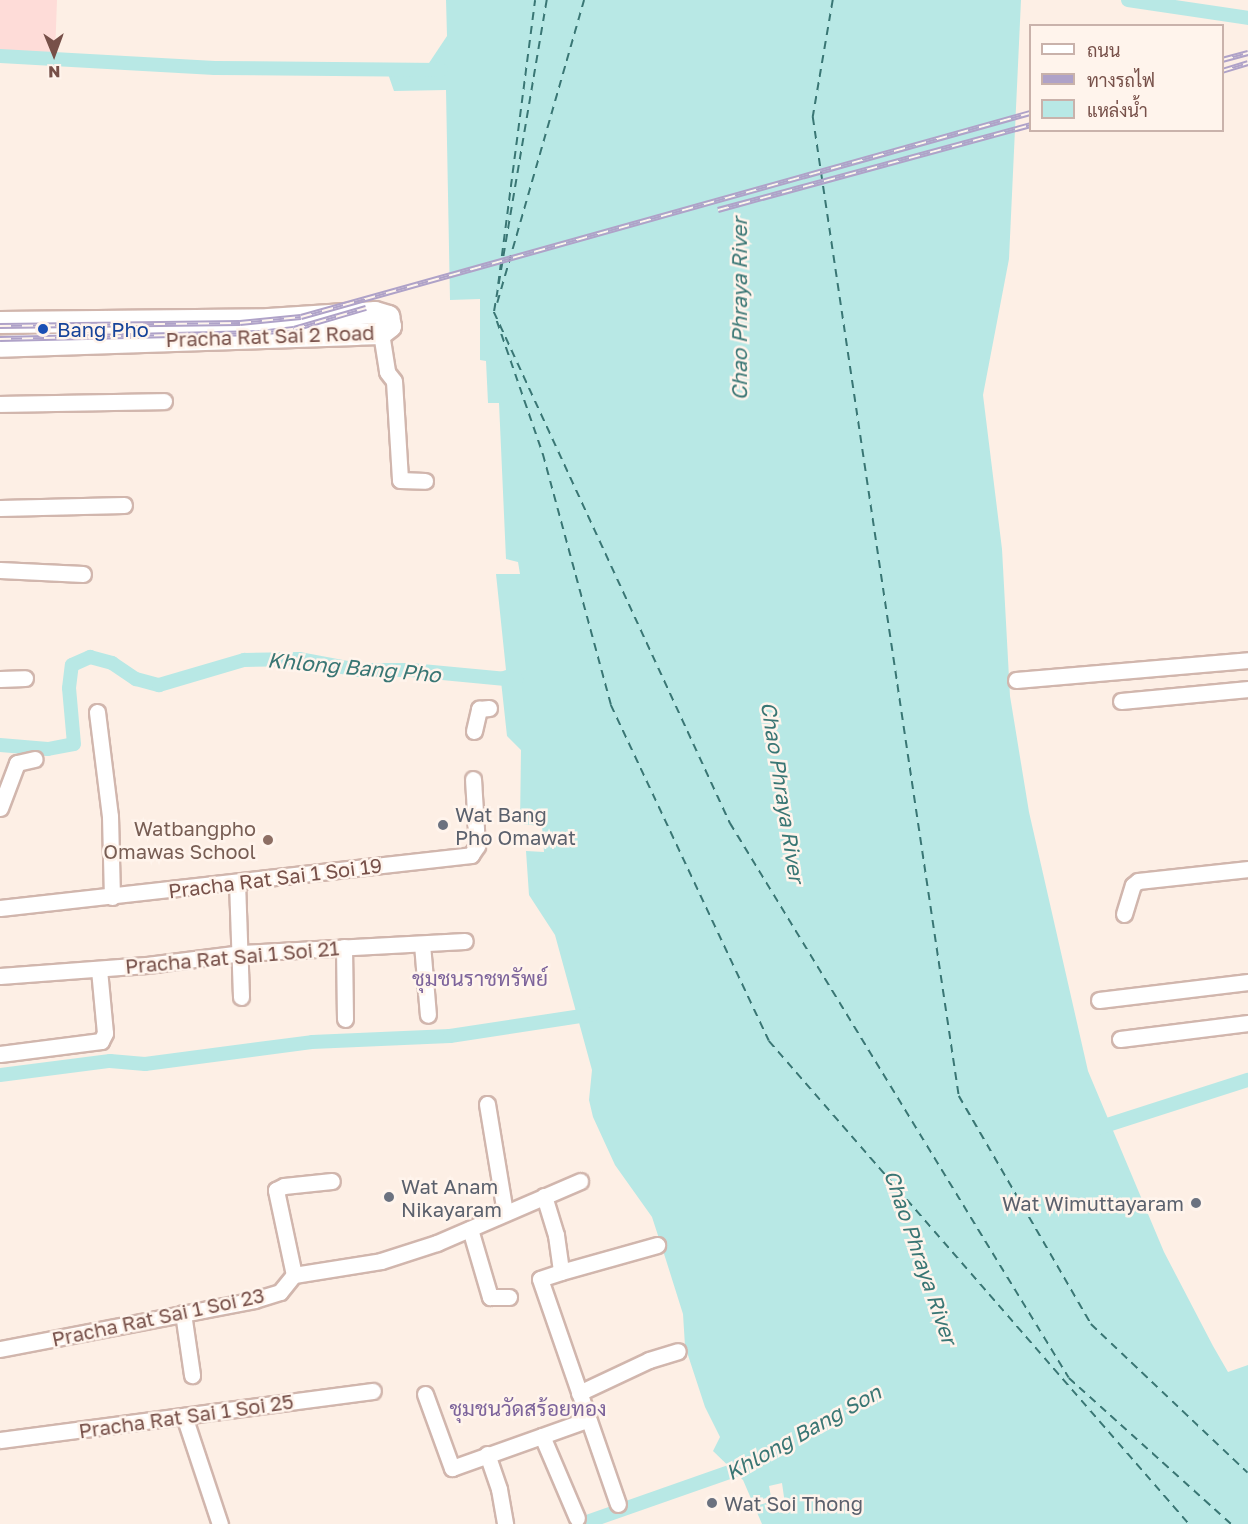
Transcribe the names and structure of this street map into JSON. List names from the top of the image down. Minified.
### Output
{"streets":{"street":["Pracha Rat Sai 2 Road","Pracha Rat Sai 1 Soi 19","Pracha Rat Sai 1 Soi 21","Pracha Rat Sai 1 Soi 23","Pracha Rat Sai 1 Soi 25"]},"districts":["ชุมชนราชทรัพย์","ชุมชนวัดสร้อยทอง"],"water":["Chao Phraya River","Khlong Bang Pho","Khlong Bang Son"],"places":["Bang Pho","Wat Bang Pho Omawat","Watbangpho Omawas School","Wat Anam Nikayaram","Wat Wimuttayaram","Wat Soi Thong"],"legend":["ถนน","ทางรถไฟ","แหล่งน้ำ"],"north":"bottom"}
